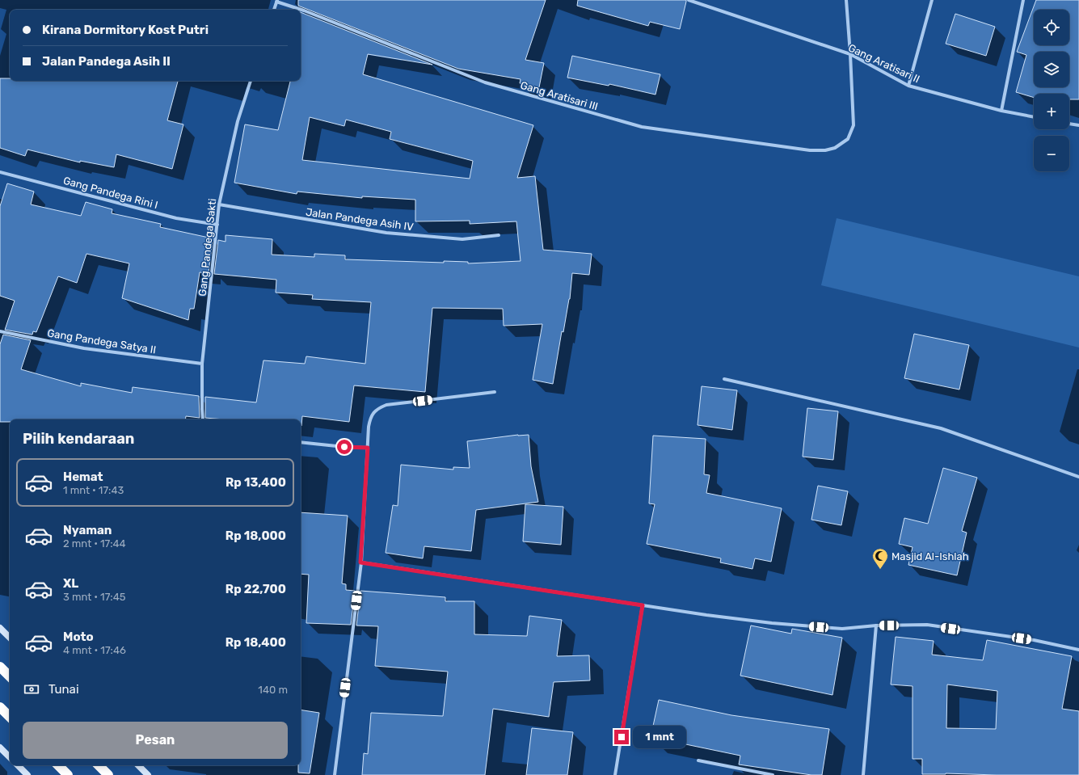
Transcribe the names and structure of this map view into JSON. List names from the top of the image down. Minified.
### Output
{"streets":{"street":["Gang Aratisari II","Gang Aratisari III","Gang Pandega Rini I","Jalan Pandega Asih IV","Gang Pandega Sakti","Gang Pandega Satya II"]},"crossings":[["Gang Aratisari II","Gang Aratisari III"],["Gang Pandega Rini I","Gang Pandega Sakti"],["Jalan Pandega Asih IV","Gang Pandega Sakti"],["Gang Pandega Sakti","Gang Pandega Satya II"]],"places":{"mosque":["Masjid Al-Ishlah"]},"page":{"map_buttons":["+","−"],"banner":["Kirana Dormitory Kost Putri","Jalan Pandega Asih II"],"heading":"Pilih kendaraan","list":[{"name":"Hemat","note":"1 mnt · 17:43","value":"Rp 13,400"},{"name":"Nyaman","note":"2 mnt · 17:44","value":"Rp 18,000"},{"name":"XL","note":"3 mnt · 17:45","value":"Rp 22,700"},{"name":"Moto","note":"4 mnt · 17:46","value":"Rp 18,400"}],"pay":["Tunai","140 m"],"buttons":"Pesan","bubble":"1 mnt"}}
